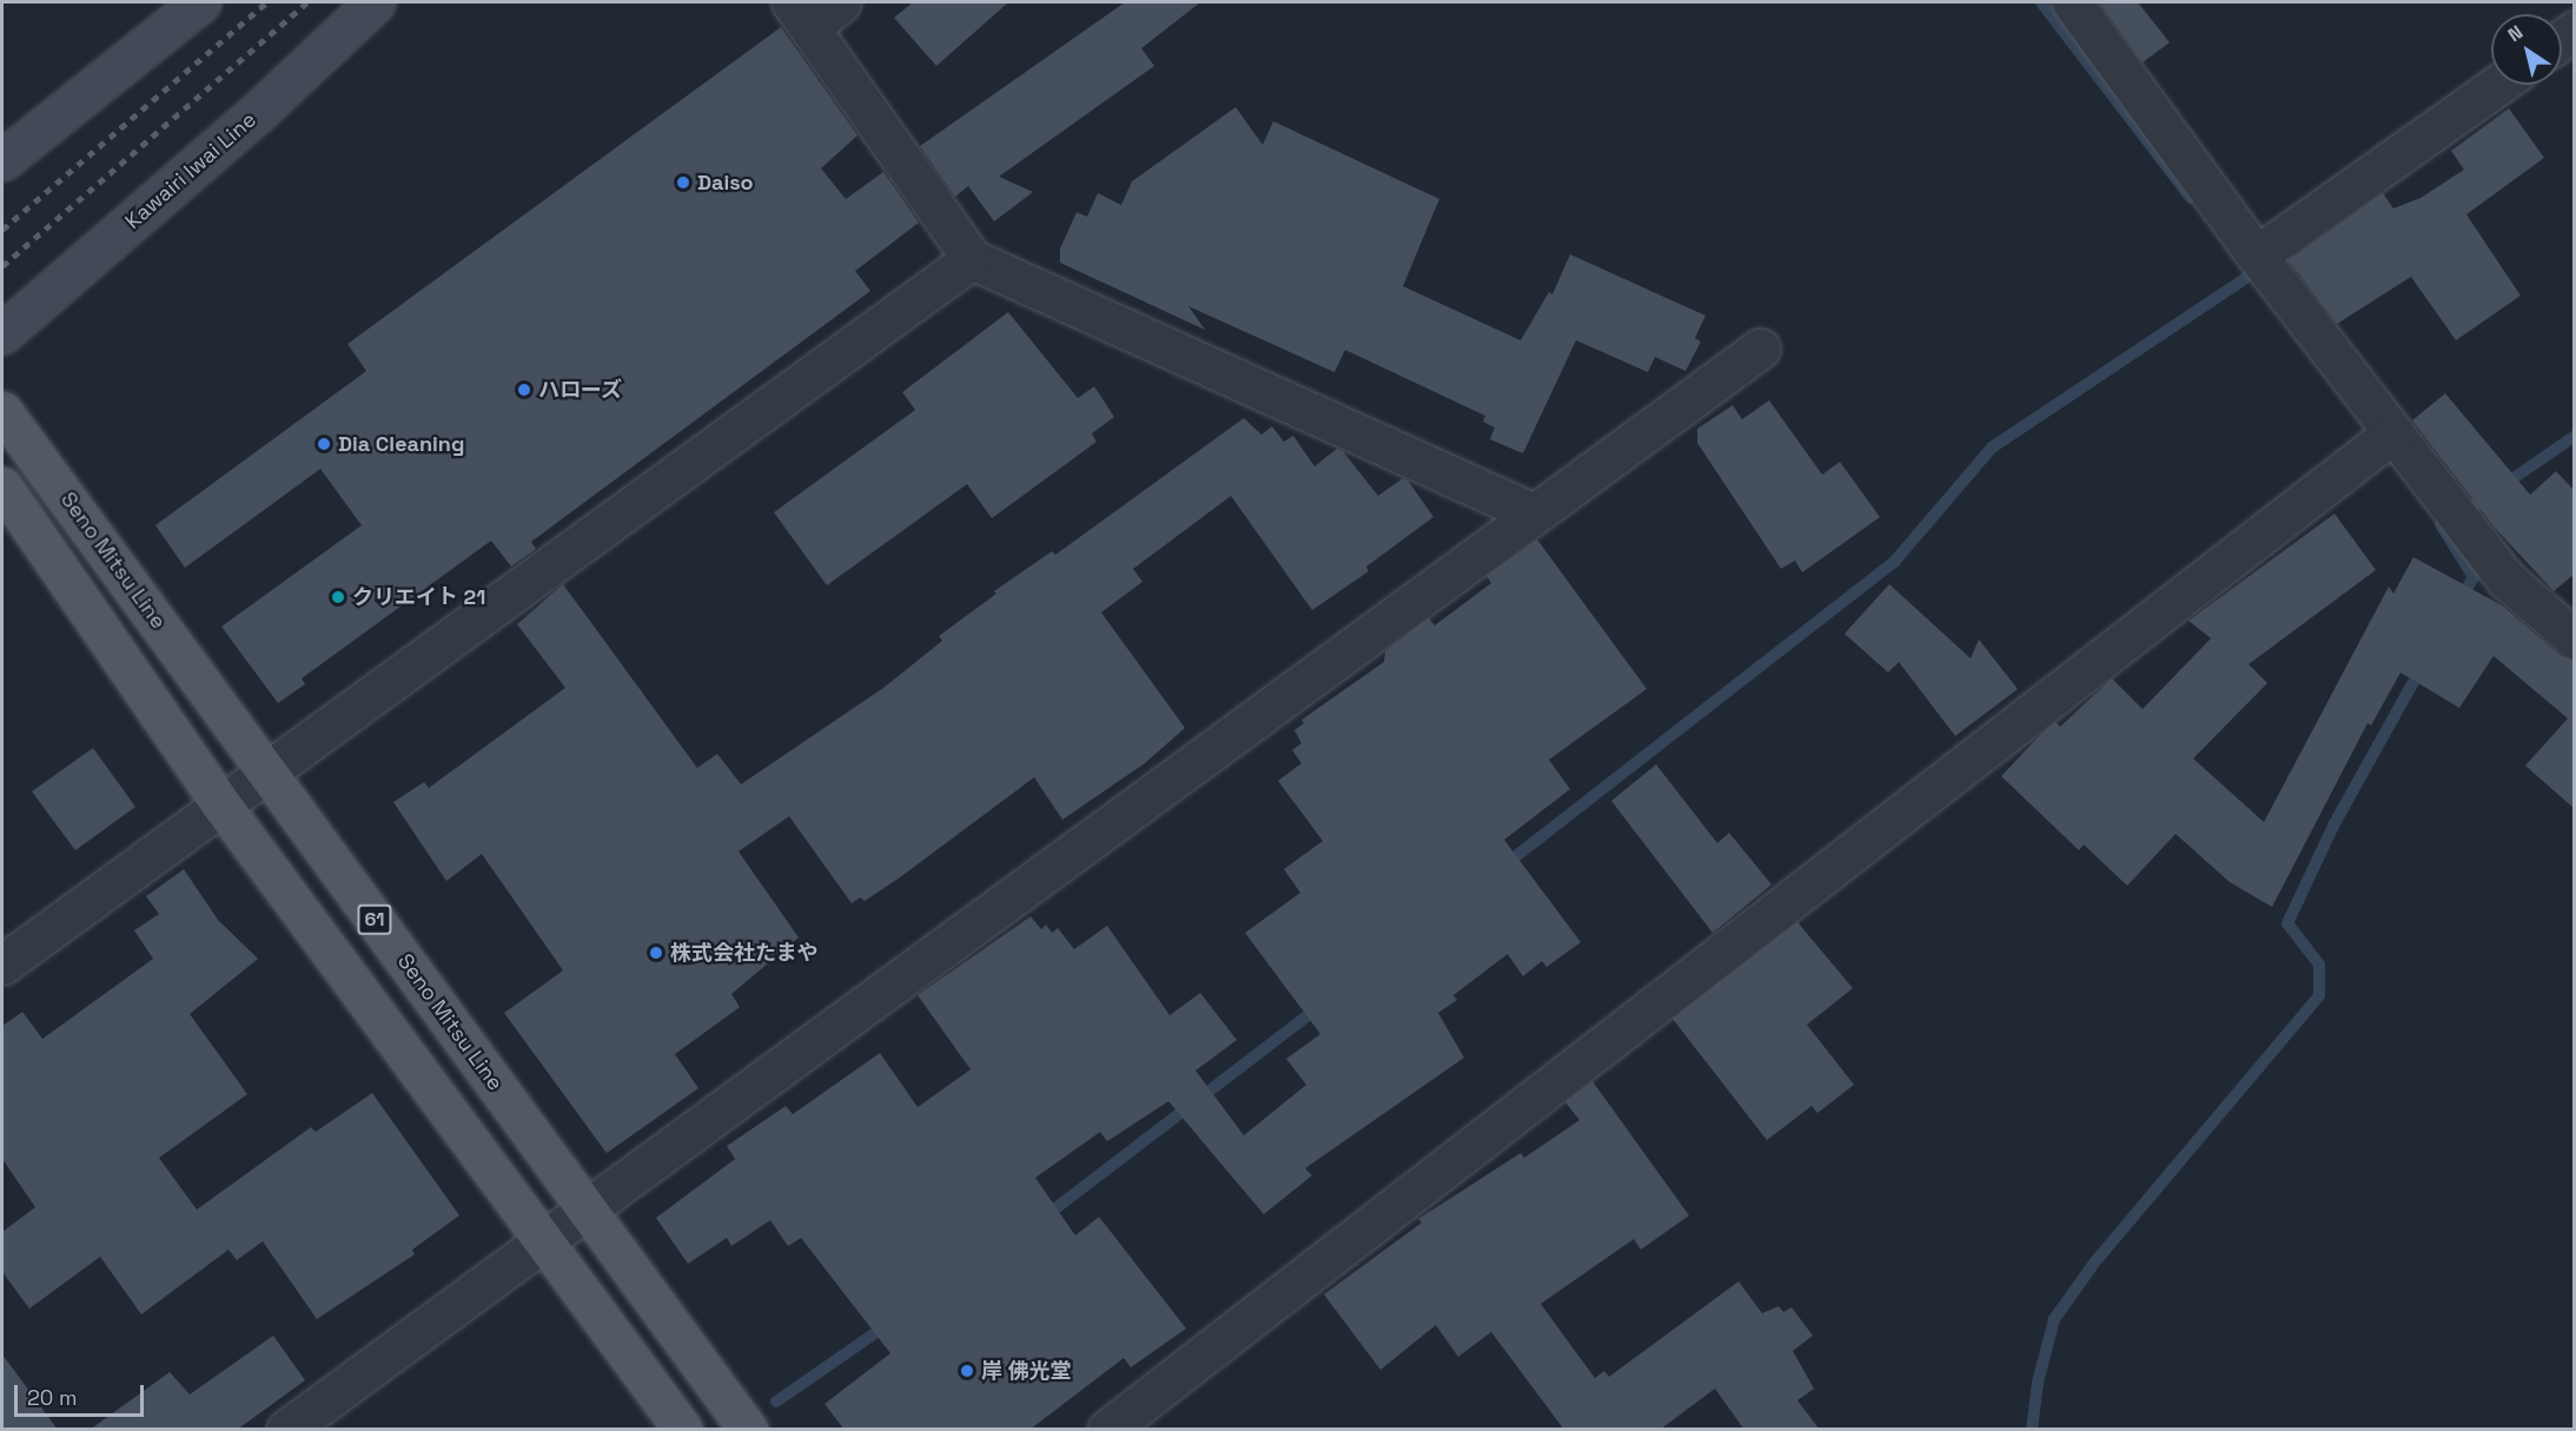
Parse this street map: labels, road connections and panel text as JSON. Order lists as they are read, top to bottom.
{
  "streets": {
    "main road": ["Kawairi Iwai Line", "Seno Mitsu Line", "61"]
  },
  "places": [
    "Daiso",
    "ハローズ",
    "Dia Cleaning",
    "クリエイト 21",
    "株式会社たまや",
    "岸 佛光堂"
  ],
  "scale_bar": "20 m",
  "north": "top left"
}
